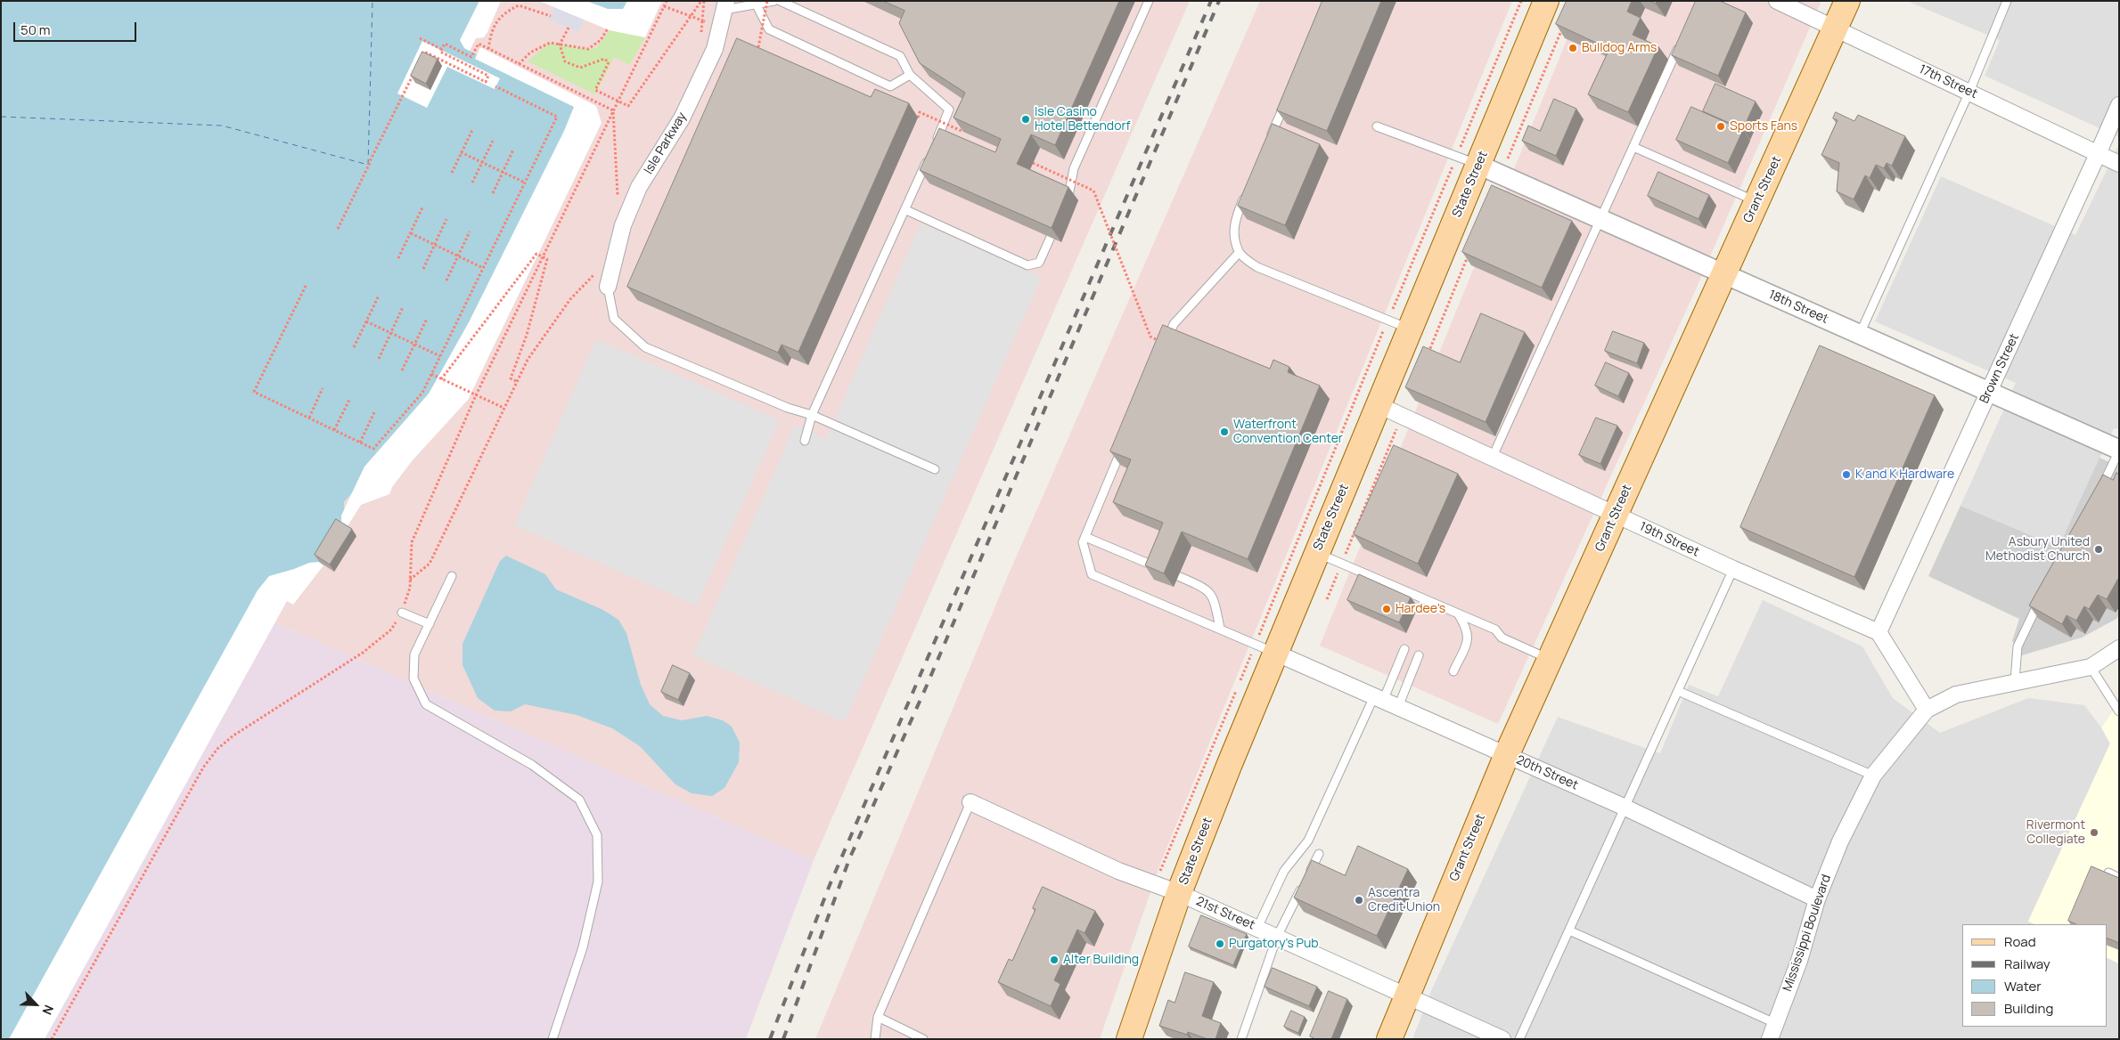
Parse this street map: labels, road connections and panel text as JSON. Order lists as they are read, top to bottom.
{
  "streets": {
    "main road": ["State Street", "Grant Street"],
    "street": [
      "17th Street",
      "Isle Parkway",
      "18th Street",
      "Brown Street",
      "19th Street",
      "20th Street",
      "21st Street",
      "Mississippi Boulevard"
    ]
  },
  "crossings": [
    ["17th Street", "Grant Street"],
    ["17th Street", "Brown Street"],
    ["State Street", "18th Street"],
    ["State Street", "19th Street"],
    ["State Street", "20th Street"],
    ["State Street", "21st Street"],
    ["Grant Street", "18th Street"],
    ["Grant Street", "19th Street"],
    ["Grant Street", "20th Street"],
    ["Grant Street", "21st Street"],
    ["18th Street", "Brown Street"],
    ["Brown Street", "19th Street"],
    ["20th Street", "Mississippi Boulevard"]
  ],
  "places": [
    "Bulldog Arms",
    "Isle Casino Hotel Bettendorf",
    "Sports Fans",
    "Waterfront Convention Center",
    "K and K Hardware",
    "Asbury United Methodist Church",
    "Hardee's",
    "Rivermont Collegiate",
    "Ascentra Credit Union",
    "Purgatory's Pub",
    "Alter Building"
  ],
  "legend": [
    "Road",
    "Railway",
    "Water",
    "Building"
  ],
  "scale_bar": "50 m",
  "north": "bottom right"
}
